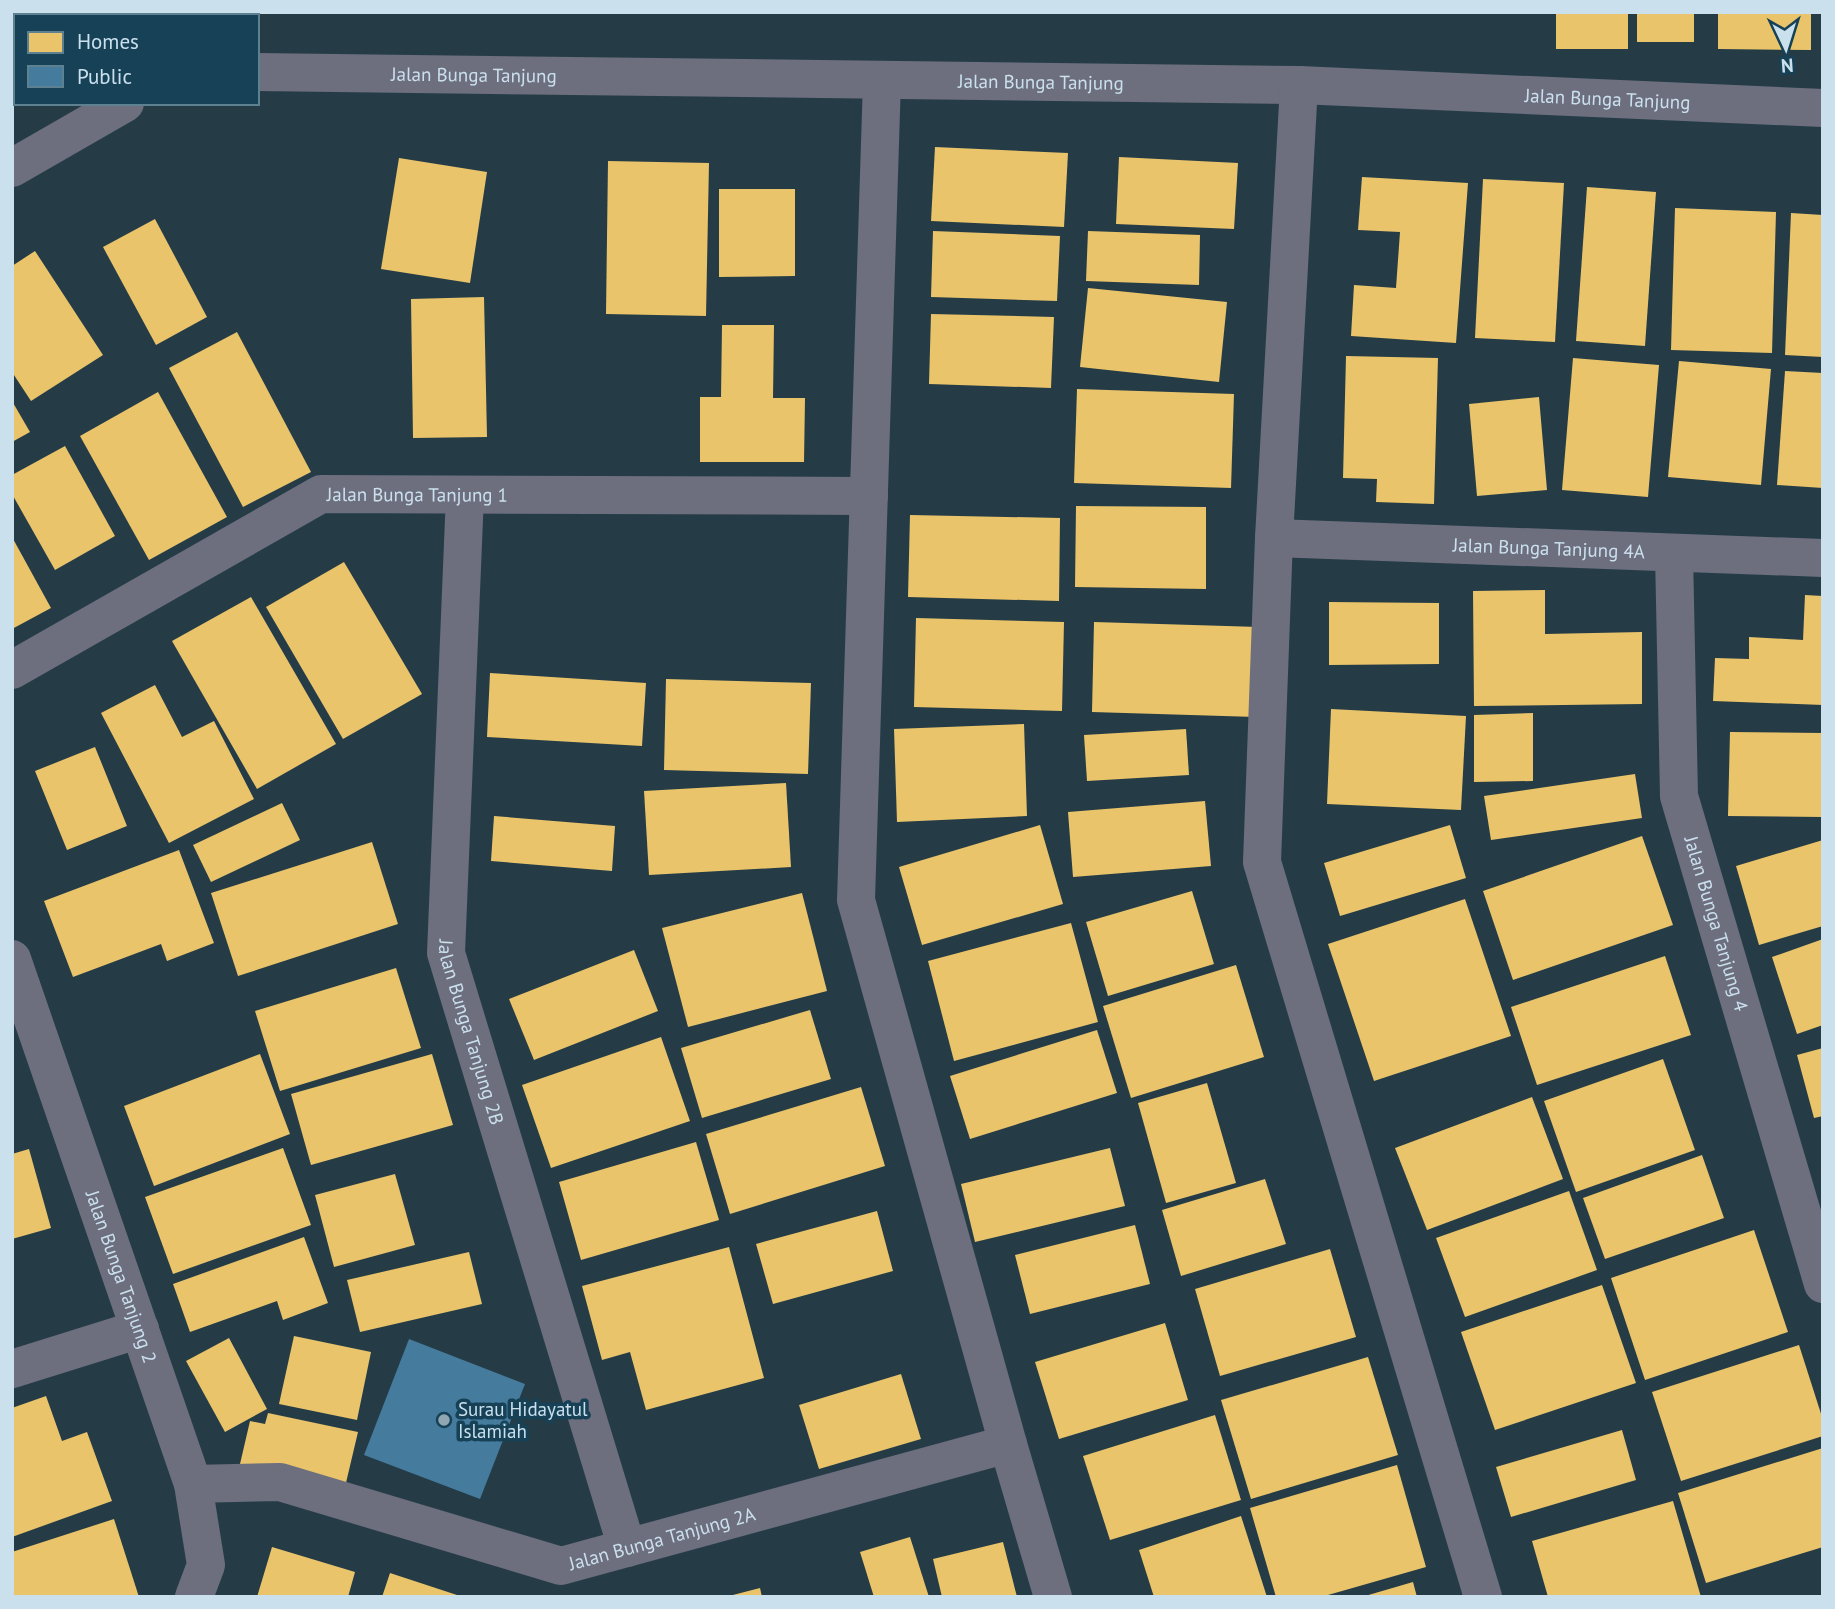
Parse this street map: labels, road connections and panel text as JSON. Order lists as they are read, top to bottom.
{
  "streets": {
    "street": [
      "Jalan Bunga Tanjung",
      "Jalan Bunga Tanjung 1",
      "Jalan Bunga Tanjung 4A",
      "Jalan Bunga Tanjung 4",
      "Jalan Bunga Tanjung 2B",
      "Jalan Bunga Tanjung 2",
      "Jalan Bunga Tanjung 2A"
    ]
  },
  "crossings": [
    ["Jalan Bunga Tanjung 1", "Jalan Bunga Tanjung 2B"],
    ["Jalan Bunga Tanjung 4A", "Jalan Bunga Tanjung 4"],
    ["Jalan Bunga Tanjung 2B", "Jalan Bunga Tanjung 2A"],
    ["Jalan Bunga Tanjung 2", "Jalan Bunga Tanjung 2A"]
  ],
  "places": ["Surau Hidayatul Islamiah"],
  "legend": ["Homes", "Public"],
  "north": "bottom"
}
